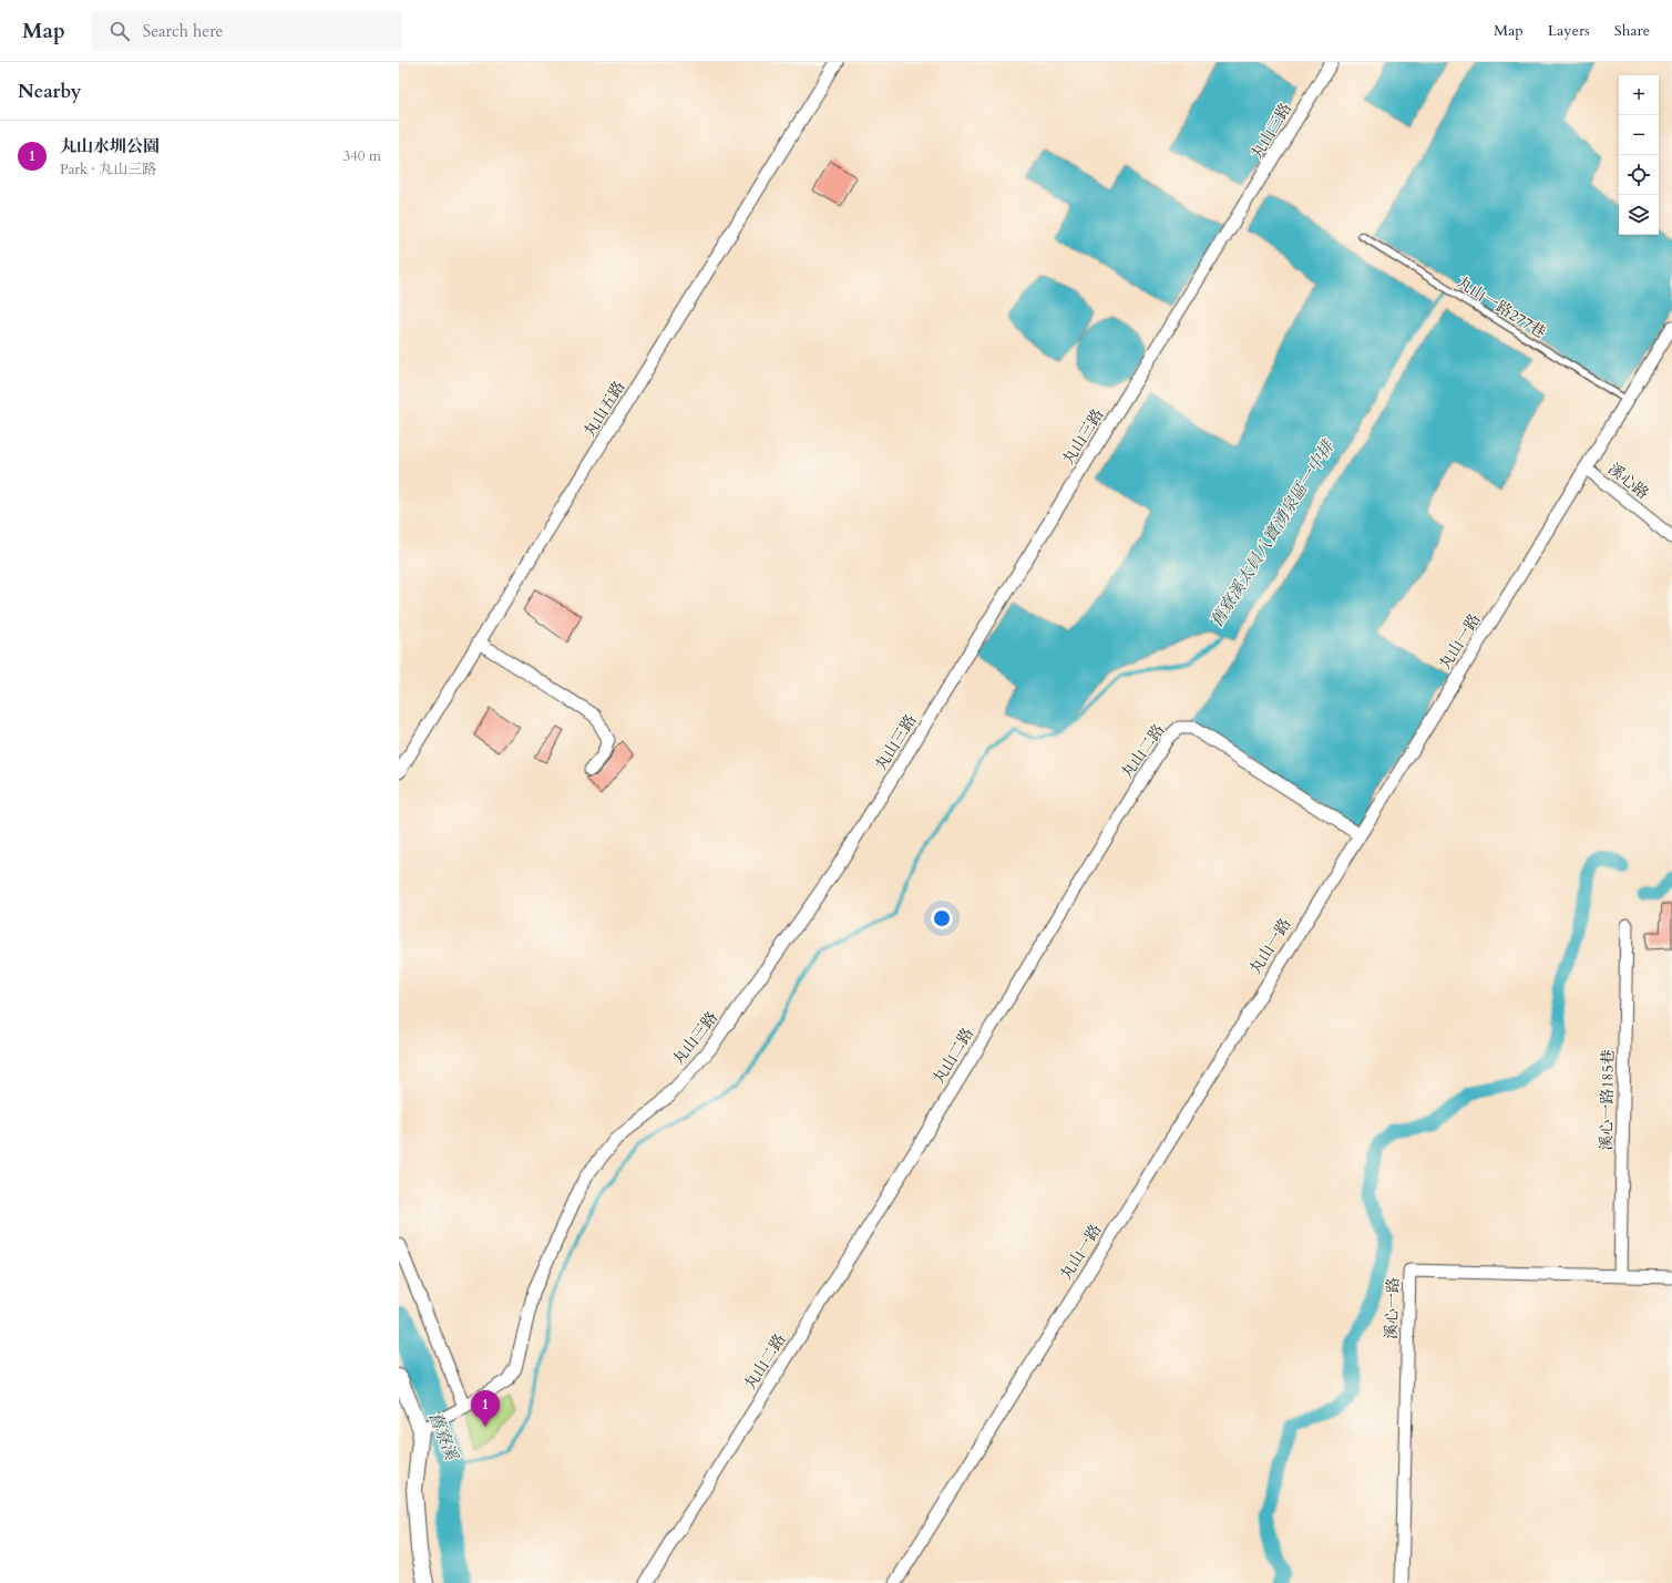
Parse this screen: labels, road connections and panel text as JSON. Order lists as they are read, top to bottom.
{
  "streets": {
    "street": [
      "丸山三路",
      "丸山五路",
      "溪心路",
      "丸山一路",
      "丸山二路",
      "溪心一路185巷",
      "溪心一路"
    ],
    "lane": ["丸山一路277巷"]
  },
  "crossings": [
    ["丸山一路277巷", "丸山一路"],
    ["溪心路", "丸山一路"],
    ["丸山一路", "丸山二路"],
    ["溪心一路185巷", "溪心一路"]
  ],
  "water": ["舊寮溪太員八寶湧泉區一中排", "舊寮溪"],
  "page": {
    "header": "Map",
    "search": "Search here",
    "nav": ["Map", "Layers", "Share"],
    "heading": "Nearby",
    "map_buttons": ["+", "−"],
    "list": [
      {
        "mark": "1",
        "name": "丸山水圳公園",
        "note": "Park · 丸山三路",
        "value": "340 m"
      }
    ],
    "pins": "1"
  }
}
